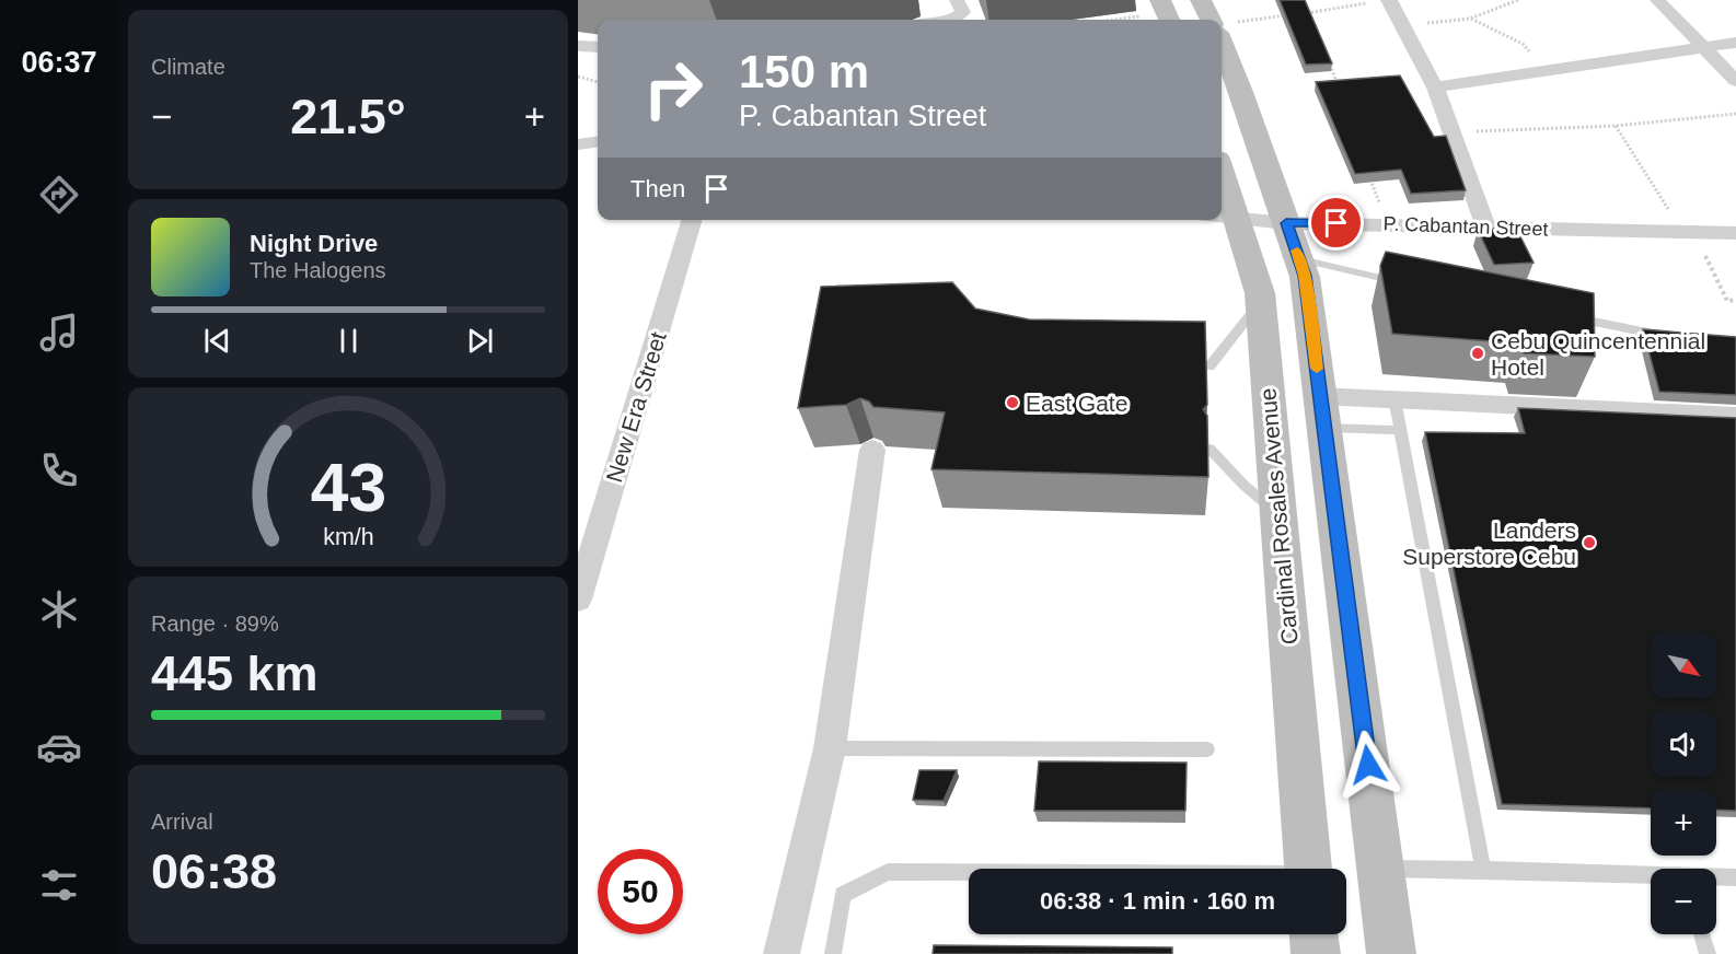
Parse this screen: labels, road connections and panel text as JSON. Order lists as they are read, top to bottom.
{
  "streets": {
    "main road": ["Cardinal Rosales Avenue"],
    "street": ["P. Cabantan Street", "New Era Street"]
  },
  "crossings": [
    ["P. Cabantan Street", "Cardinal Rosales Avenue"]
  ],
  "places": ["Cebu Quincentennial Hotel", "East Gate", "Landers Superstore Cebu"],
  "north": "bottom right",
  "page": {
    "tabs": "06:37",
    "tile": [
      "Climate",
      ["Range · 89%", "445 km"],
      ["Arrival", "06:38"]
    ],
    "turn": ["150 m", "P. Cabantan Street"],
    "heat": ["−", "21.5°", "+"],
    "then": "Then",
    "song": ["Night Drive", "The Halogens"],
    "map_buttons": ["+", "−"],
    "limit": "50",
    "trip": "06:38 · 1 min · 160 m",
    "gauge": ["43", "km/h"]
  }
}
